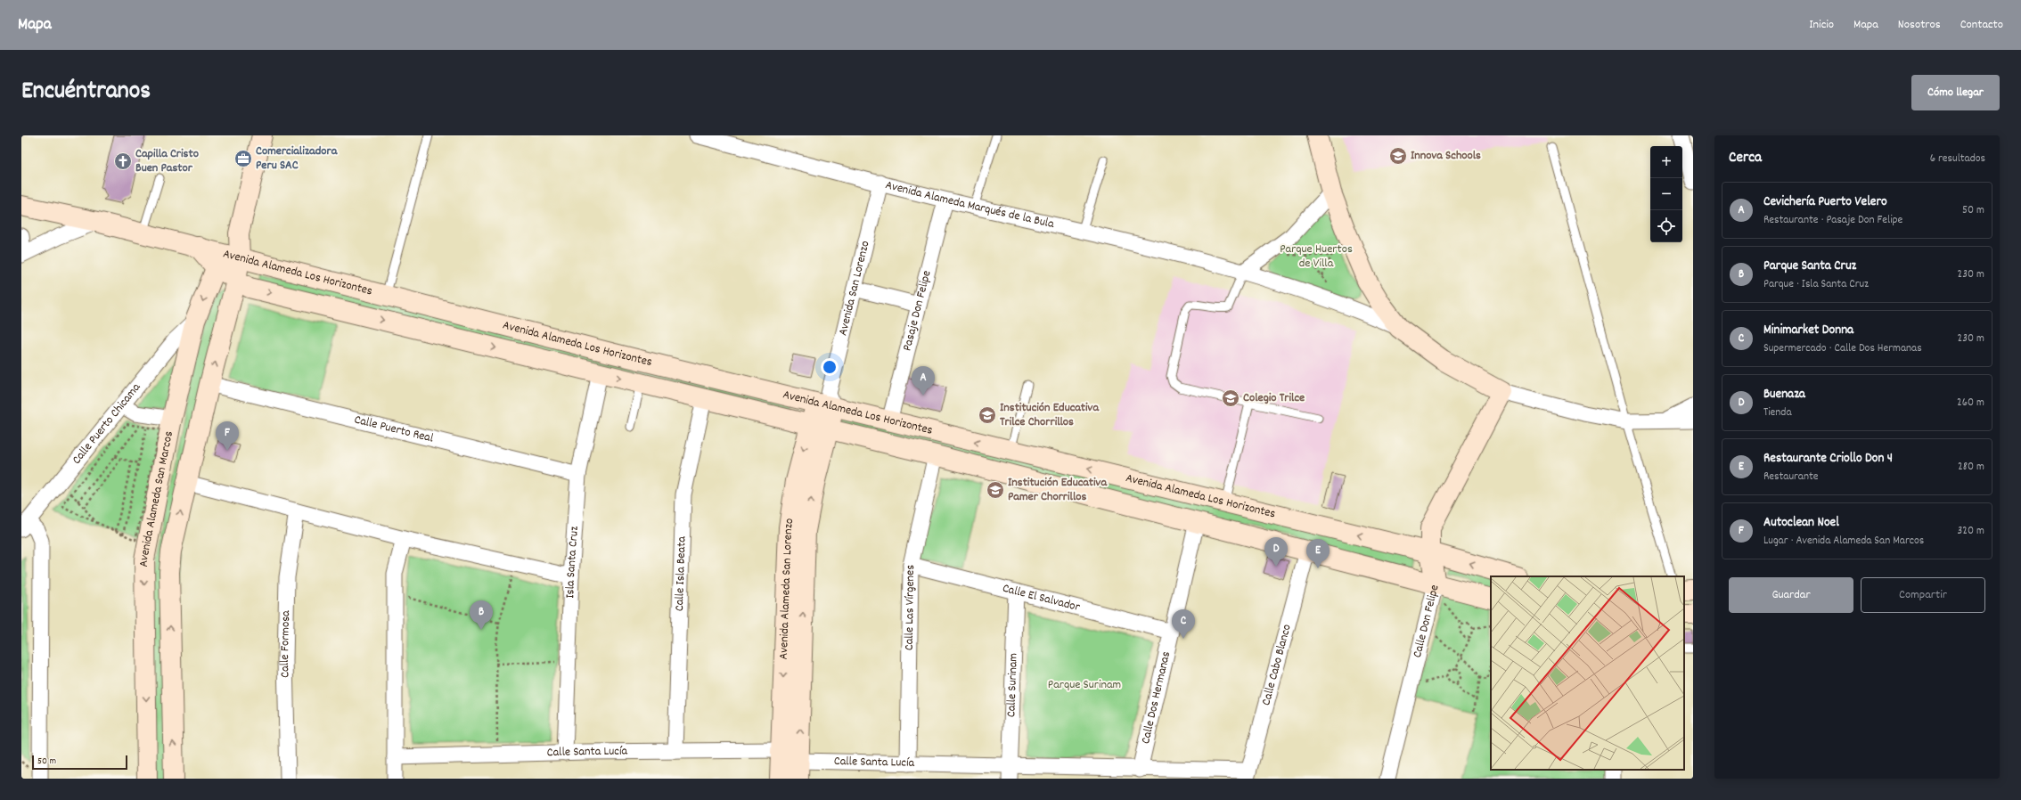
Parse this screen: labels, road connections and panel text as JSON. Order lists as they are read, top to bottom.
{
  "streets": {
    "main road": [
      "Avenida Alameda Marqués de la Bula",
      "Avenida Alameda Los Horizontes",
      "Avenida Alameda San Marcos",
      "Avenida Alameda San Lorenzo",
      "Calle Don Felipe"
    ],
    "street": [
      "Avenida San Lorenzo",
      "Pasaje Don Felipe",
      "Calle Puerto Chicama",
      "Calle Puerto Real",
      "Isla Santa Cruz",
      "Calle Isla Beata",
      "Calle El Salvador",
      "Calle Las Vírgenes",
      "Calle Formosa",
      "Calle Cabo Blanco",
      "Calle Surinam",
      "Calle Dos Hermanas",
      "Calle Santa Lucía"
    ]
  },
  "crossings": [
    ["Avenida Alameda Marqués de la Bula", "Avenida San Lorenzo"],
    ["Avenida Alameda Marqués de la Bula", "Pasaje Don Felipe"],
    ["Avenida Alameda Marqués de la Bula", "Calle Don Felipe"],
    ["Avenida Alameda Los Horizontes", "Avenida San Lorenzo"],
    ["Avenida Alameda Los Horizontes", "Pasaje Don Felipe"],
    ["Avenida Alameda Los Horizontes", "Avenida Alameda San Marcos"],
    ["Avenida Alameda Los Horizontes", "Isla Santa Cruz"],
    ["Avenida Alameda Los Horizontes", "Calle Isla Beata"],
    ["Avenida Alameda Los Horizontes", "Avenida Alameda San Lorenzo"],
    ["Avenida Alameda Los Horizontes", "Calle Las Vírgenes"],
    ["Avenida Alameda Los Horizontes", "Calle Don Felipe"],
    ["Avenida Alameda Los Horizontes", "Calle Cabo Blanco"],
    ["Avenida Alameda Los Horizontes", "Calle Dos Hermanas"],
    ["Avenida San Lorenzo", "Avenida Alameda San Lorenzo"],
    ["Calle Puerto Chicama", "Avenida Alameda San Marcos"],
    ["Calle Puerto Real", "Avenida Alameda San Marcos"],
    ["Calle Puerto Real", "Isla Santa Cruz"],
    ["Isla Santa Cruz", "Calle Santa Lucía"],
    ["Calle Isla Beata", "Calle Santa Lucía"],
    ["Avenida Alameda San Lorenzo", "Calle Santa Lucía"],
    ["Calle El Salvador", "Calle Las Vírgenes"],
    ["Calle El Salvador", "Calle Surinam"],
    ["Calle El Salvador", "Calle Dos Hermanas"],
    ["Calle Las Vírgenes", "Calle Santa Lucía"],
    ["Calle Cabo Blanco", "Calle Santa Lucía"],
    ["Calle Surinam", "Calle Santa Lucía"],
    ["Calle Dos Hermanas", "Calle Santa Lucía"]
  ],
  "parks": ["Parque Huertos de Villa", "Parque Surinam"],
  "places": {
    "school or university": [
      "Innova Schools",
      "Colegio Trilce",
      "Institución Educativa Trilce Chorrillos",
      "Institución Educativa Pamer Chorrillos"
    ],
    "office": ["Comercializadora Peru SAC"],
    "church": ["Capilla Cristo Buen Pastor"]
  },
  "scale_bar": "50 m",
  "page": {
    "header": "Mapa",
    "nav": [
      "Inicio",
      "Mapa",
      "Nosotros",
      "Contacto"
    ],
    "title": "Encuéntranos",
    "buttons": [
      "Cómo llegar",
      ["Guardar", "Compartir"]
    ],
    "heading": ["Cerca", "6 resultados"],
    "map_buttons": ["+", "−"],
    "list": [
      {
        "mark": "A",
        "name": "Cevichería Puerto Velero",
        "note": "Restaurante · Pasaje Don Felipe",
        "value": "50 m"
      },
      {
        "mark": "B",
        "name": "Parque Santa Cruz",
        "note": "Parque · Isla Santa Cruz",
        "value": "230 m"
      },
      {
        "mark": "C",
        "name": "Minimarket Donna",
        "note": "Supermercado · Calle Dos Hermanas",
        "value": "230 m"
      },
      {
        "mark": "D",
        "name": "Buenaza",
        "note": "Tienda",
        "value": "260 m"
      },
      {
        "mark": "E",
        "name": "Restaurante Criollo Don 4",
        "note": "Restaurante",
        "value": "280 m"
      },
      {
        "mark": "F",
        "name": "Autoclean Noel",
        "note": "Lugar · Avenida Alameda San Marcos",
        "value": "320 m"
      }
    ],
    "pins": [
      "A",
      "F",
      "D",
      "E",
      "B",
      "C"
    ],
    "scale": "50 m"
  }
}
